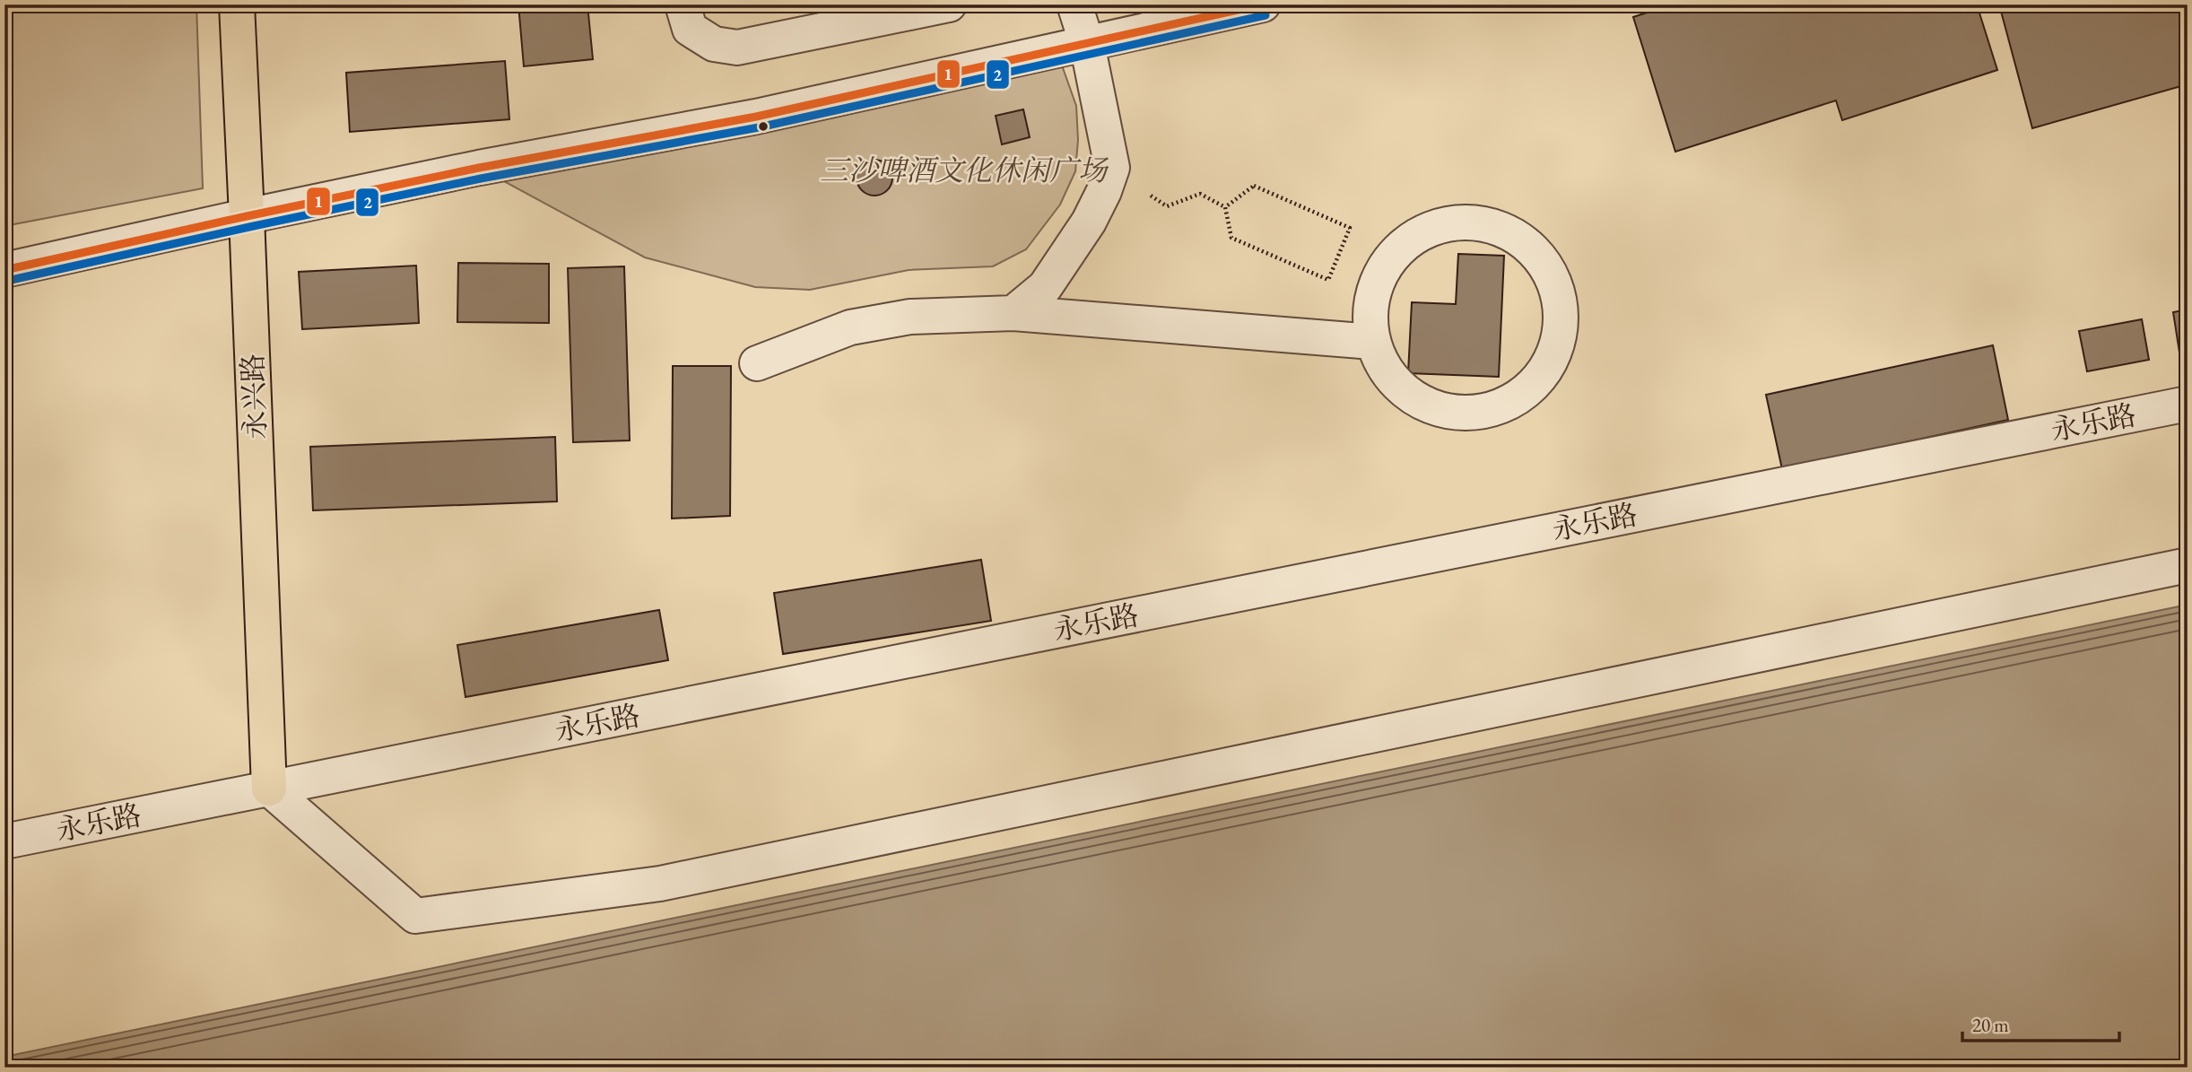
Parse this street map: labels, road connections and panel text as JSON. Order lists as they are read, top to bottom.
{
  "streets": {
    "main road": ["永兴路"],
    "street": ["永乐路"]
  },
  "crossings": [
    ["永兴路", "永乐路"]
  ],
  "parks": ["三沙啤酒文化休闲广场"],
  "lines": ["transit line 1", "transit line 2"],
  "scale_bar": "20 m"
}
